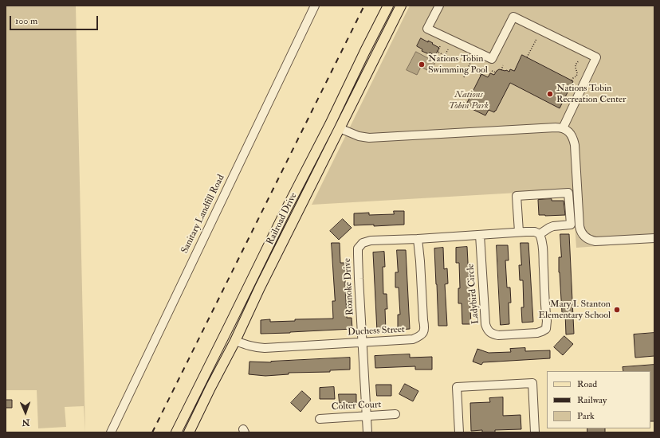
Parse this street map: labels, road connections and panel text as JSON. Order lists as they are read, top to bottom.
{
  "streets": {
    "main road": ["Railroad Drive"],
    "street": [
      "Sanitary Landfill Road",
      "Roanoke Drive",
      "Ladybird Circle",
      "Duchess Street",
      "Colter Court"
    ]
  },
  "crossings": [
    ["Railroad Drive", "Duchess Street"],
    ["Roanoke Drive", "Ladybird Circle"],
    ["Roanoke Drive", "Duchess Street"],
    ["Roanoke Drive", "Colter Court"]
  ],
  "parks": ["Nations Tobin Park"],
  "places": ["Nations Tobin Swimming Pool", "Nations Tobin Recreation Center", "Mary I. Stanton Elementary School"],
  "legend": ["Road", "Railway", "Park"],
  "scale_bar": "100 m",
  "north": "bottom"
}
